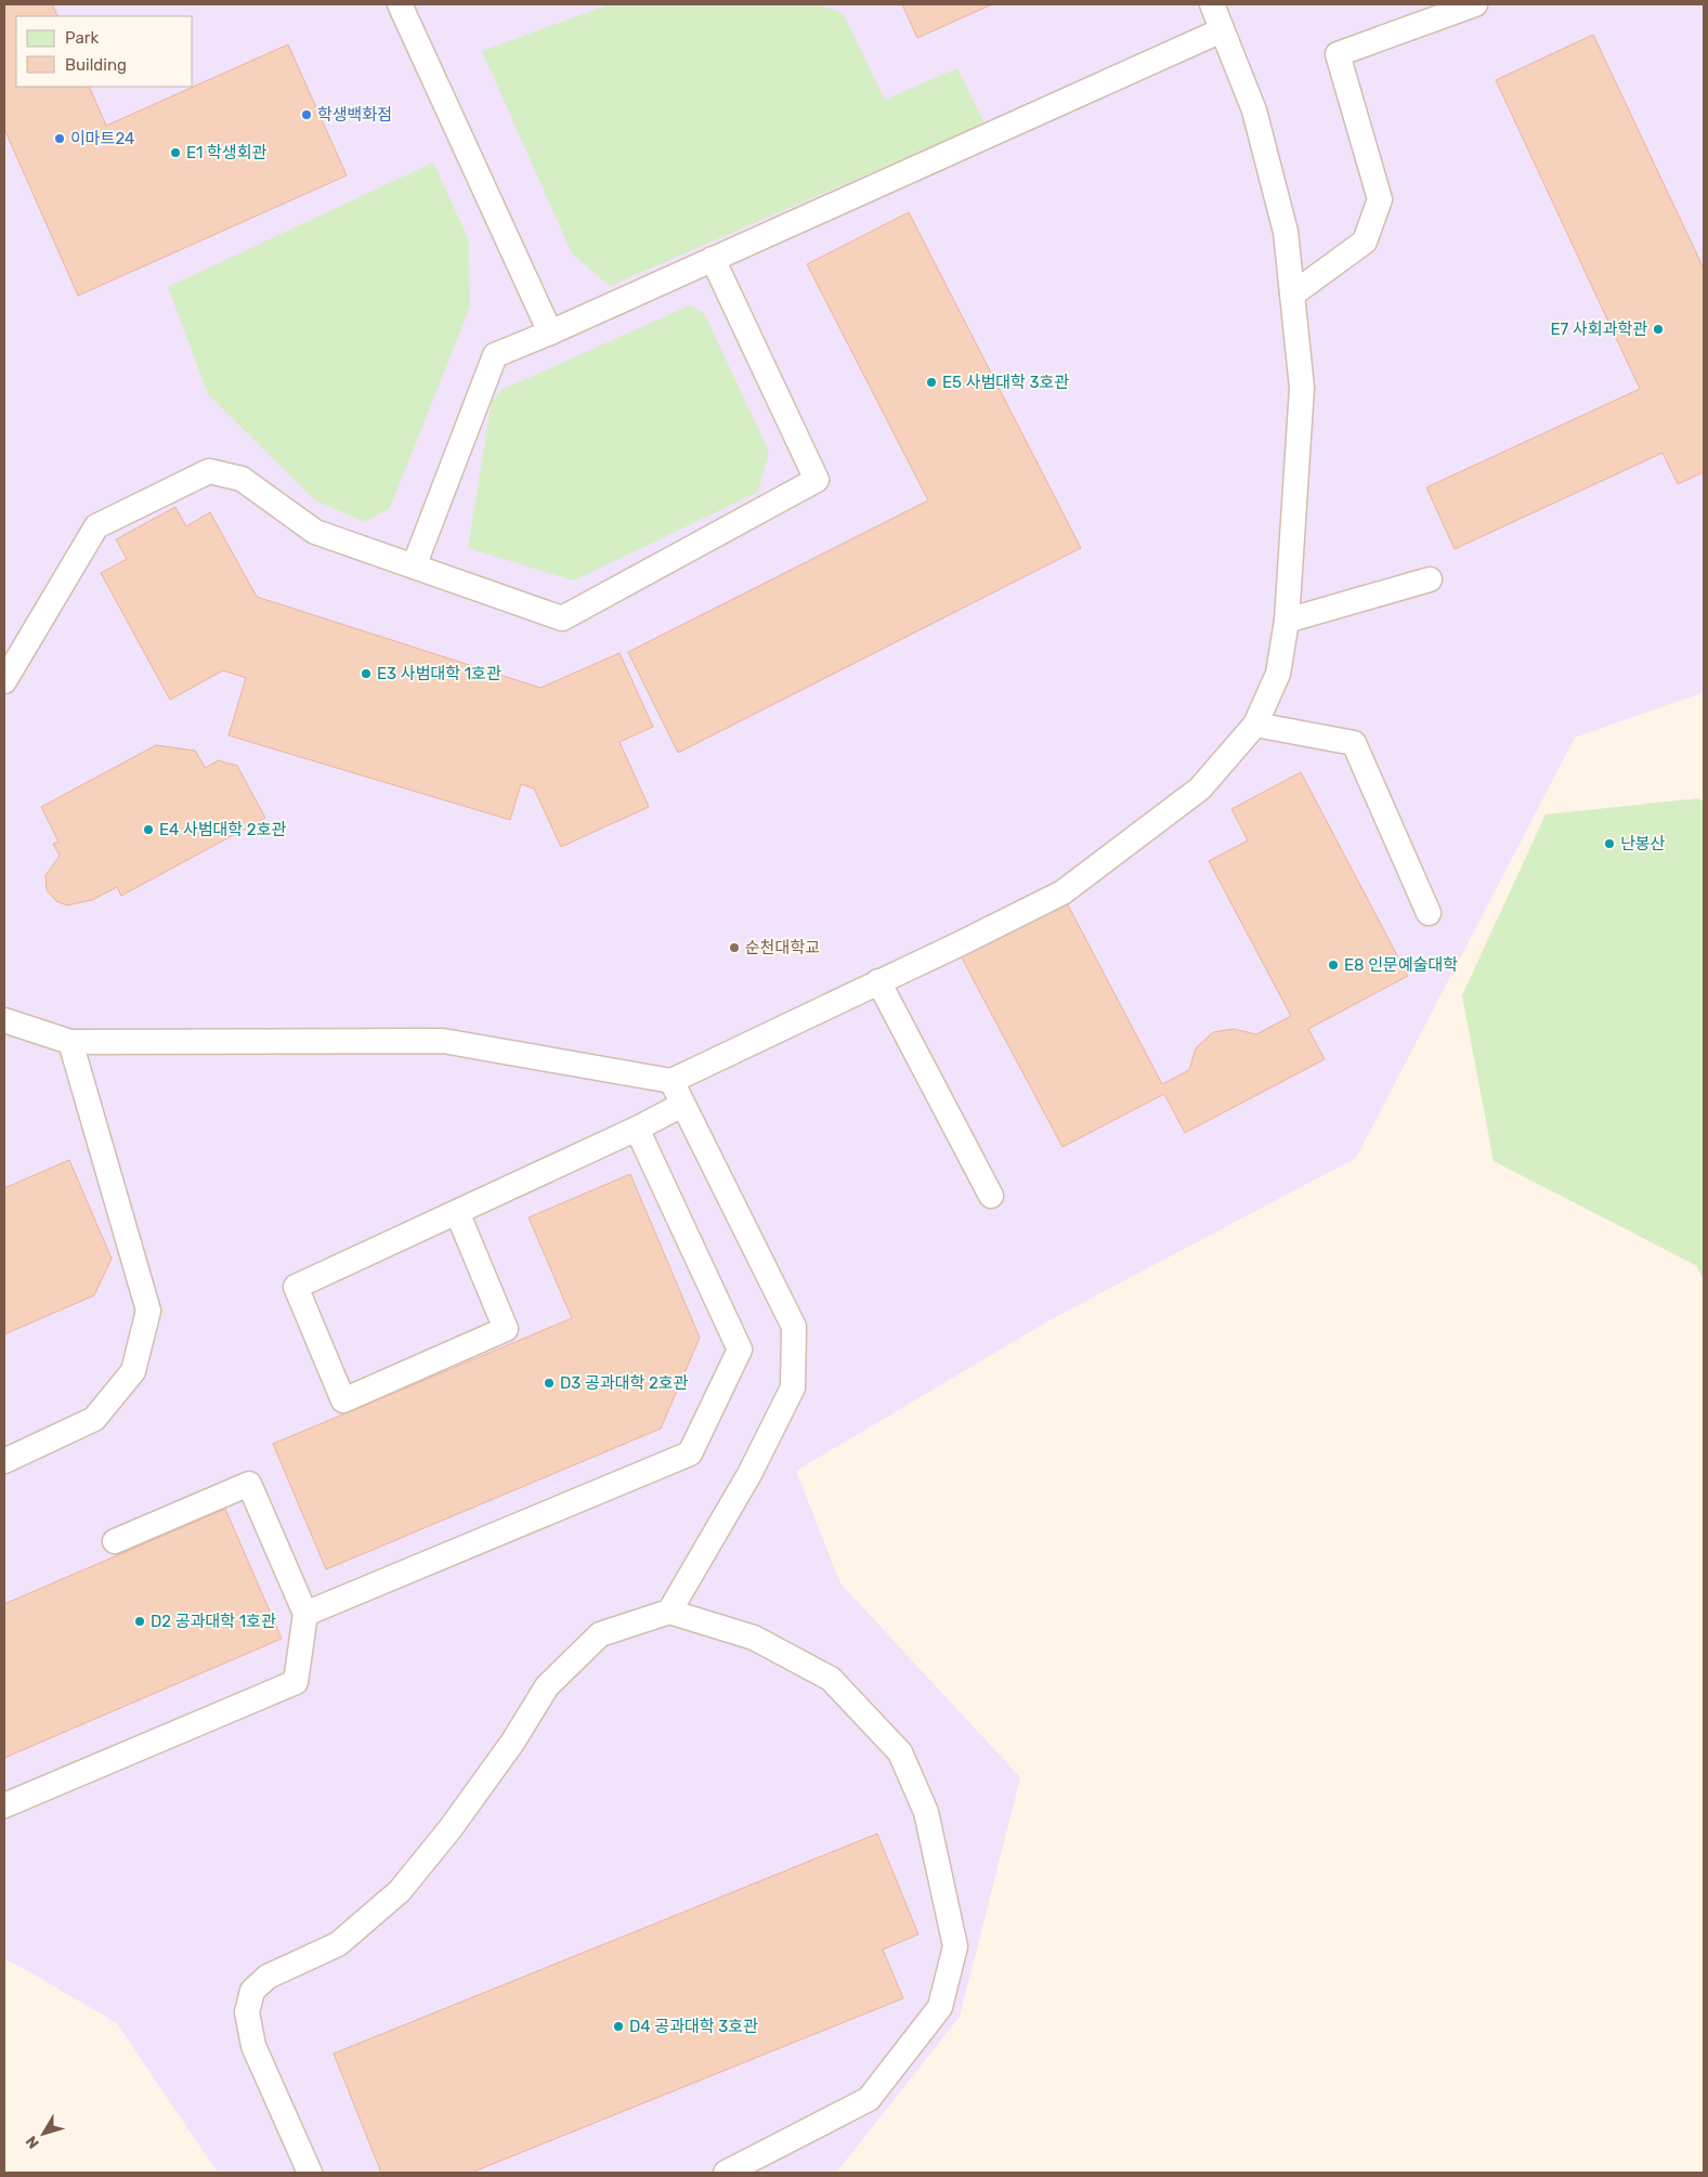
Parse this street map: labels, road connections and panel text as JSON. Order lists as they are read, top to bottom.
{
  "places": [
    "학생백화점",
    "이마트24",
    "E1 학생회관",
    "E7 사회과학관",
    "E5 사범대학 3호관",
    "E3 사범대학 1호관",
    "E4 사범대학 2호관",
    "난봉산",
    "순천대학교",
    "E8 인문예술대학",
    "D3 공과대학 2호관",
    "D2 공과대학 1호관",
    "D4 공과대학 3호관"
  ],
  "legend": ["Park", "Building"],
  "north": "bottom left"
}
